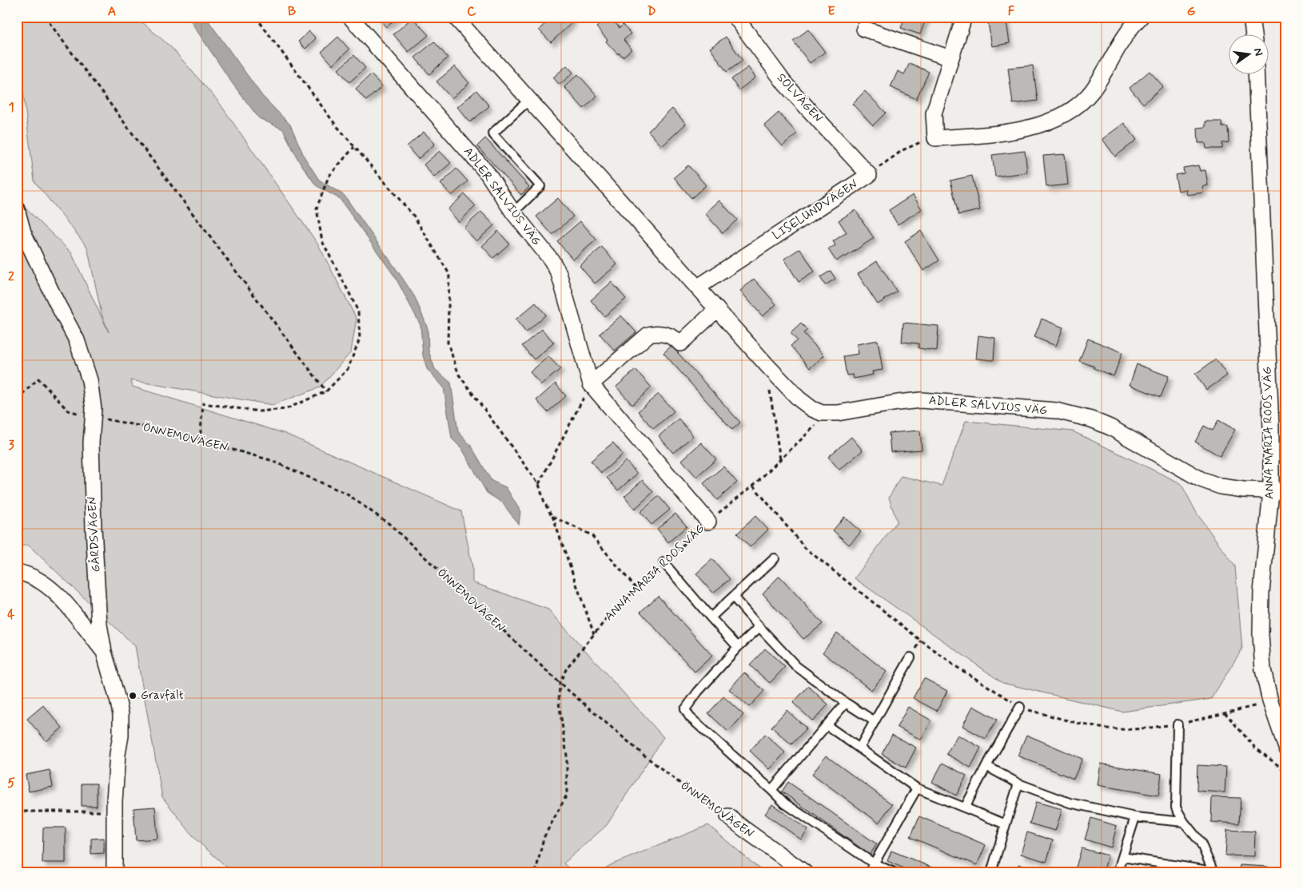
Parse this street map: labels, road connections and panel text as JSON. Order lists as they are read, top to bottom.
{
  "streets": {
    "street": [
      "SOLVÄGEN",
      "ADLER SALVIUS VÄG",
      "LISELUNDVÄGEN",
      "ANNA MARIA ROOS VÄG",
      "ÖNNEMOVÄGEN",
      "GÅRDSVÄGEN"
    ]
  },
  "crossings": [
    ["SOLVÄGEN", "LISELUNDVÄGEN"],
    ["ADLER SALVIUS VÄG", "LISELUNDVÄGEN"],
    ["ADLER SALVIUS VÄG", "ANNA MARIA ROOS VÄG"],
    ["ANNA MARIA ROOS VÄG", "ÖNNEMOVÄGEN"],
    ["ÖNNEMOVÄGEN", "GÅRDSVÄGEN"]
  ],
  "places": ["Gravfält"],
  "north": "right",
  "grid": {
    "columns": [
      "A",
      "B",
      "C",
      "D",
      "E",
      "F",
      "G"
    ],
    "rows": [
      "1",
      "2",
      "3",
      "4",
      "5"
    ]
  }
}
